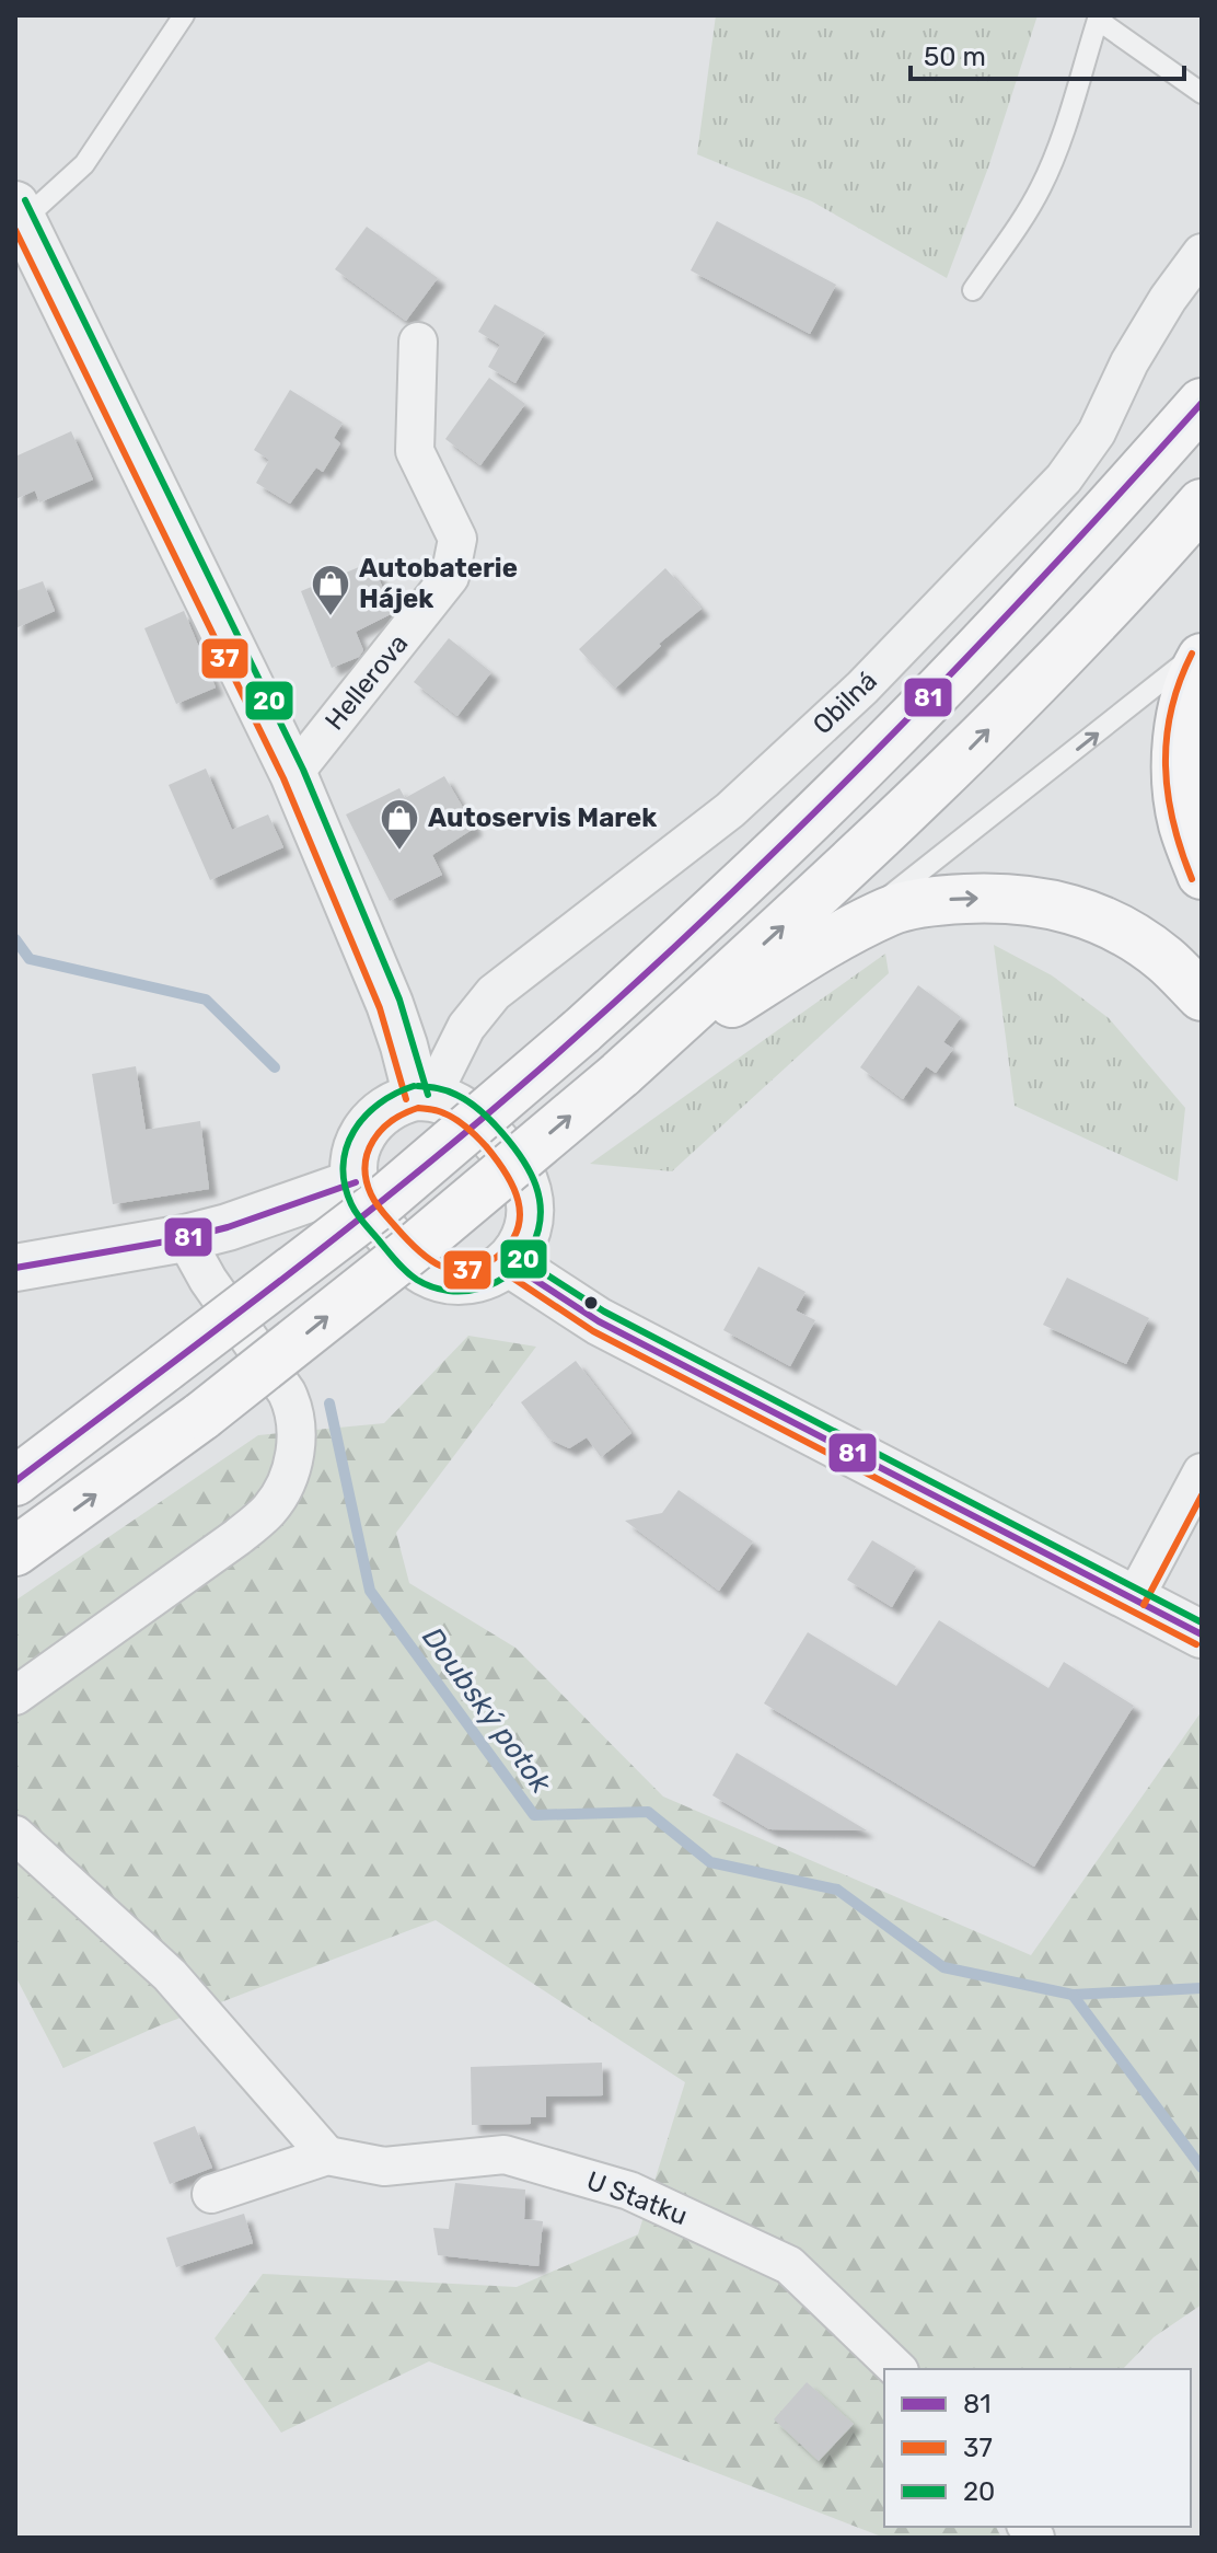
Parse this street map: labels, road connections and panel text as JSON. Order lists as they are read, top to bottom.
{
  "streets": {
    "street": ["Hellerova", "Obilná", "U Statku"]
  },
  "water": ["Doubský potok"],
  "places": {
    "shop": ["Autobaterie Hájek", "Autoservis Marek"]
  },
  "lines": ["transit line 20", "transit line 37", "transit line 81"],
  "legend": ["81", "37", "20"],
  "scale_bar": "50 m"
}
